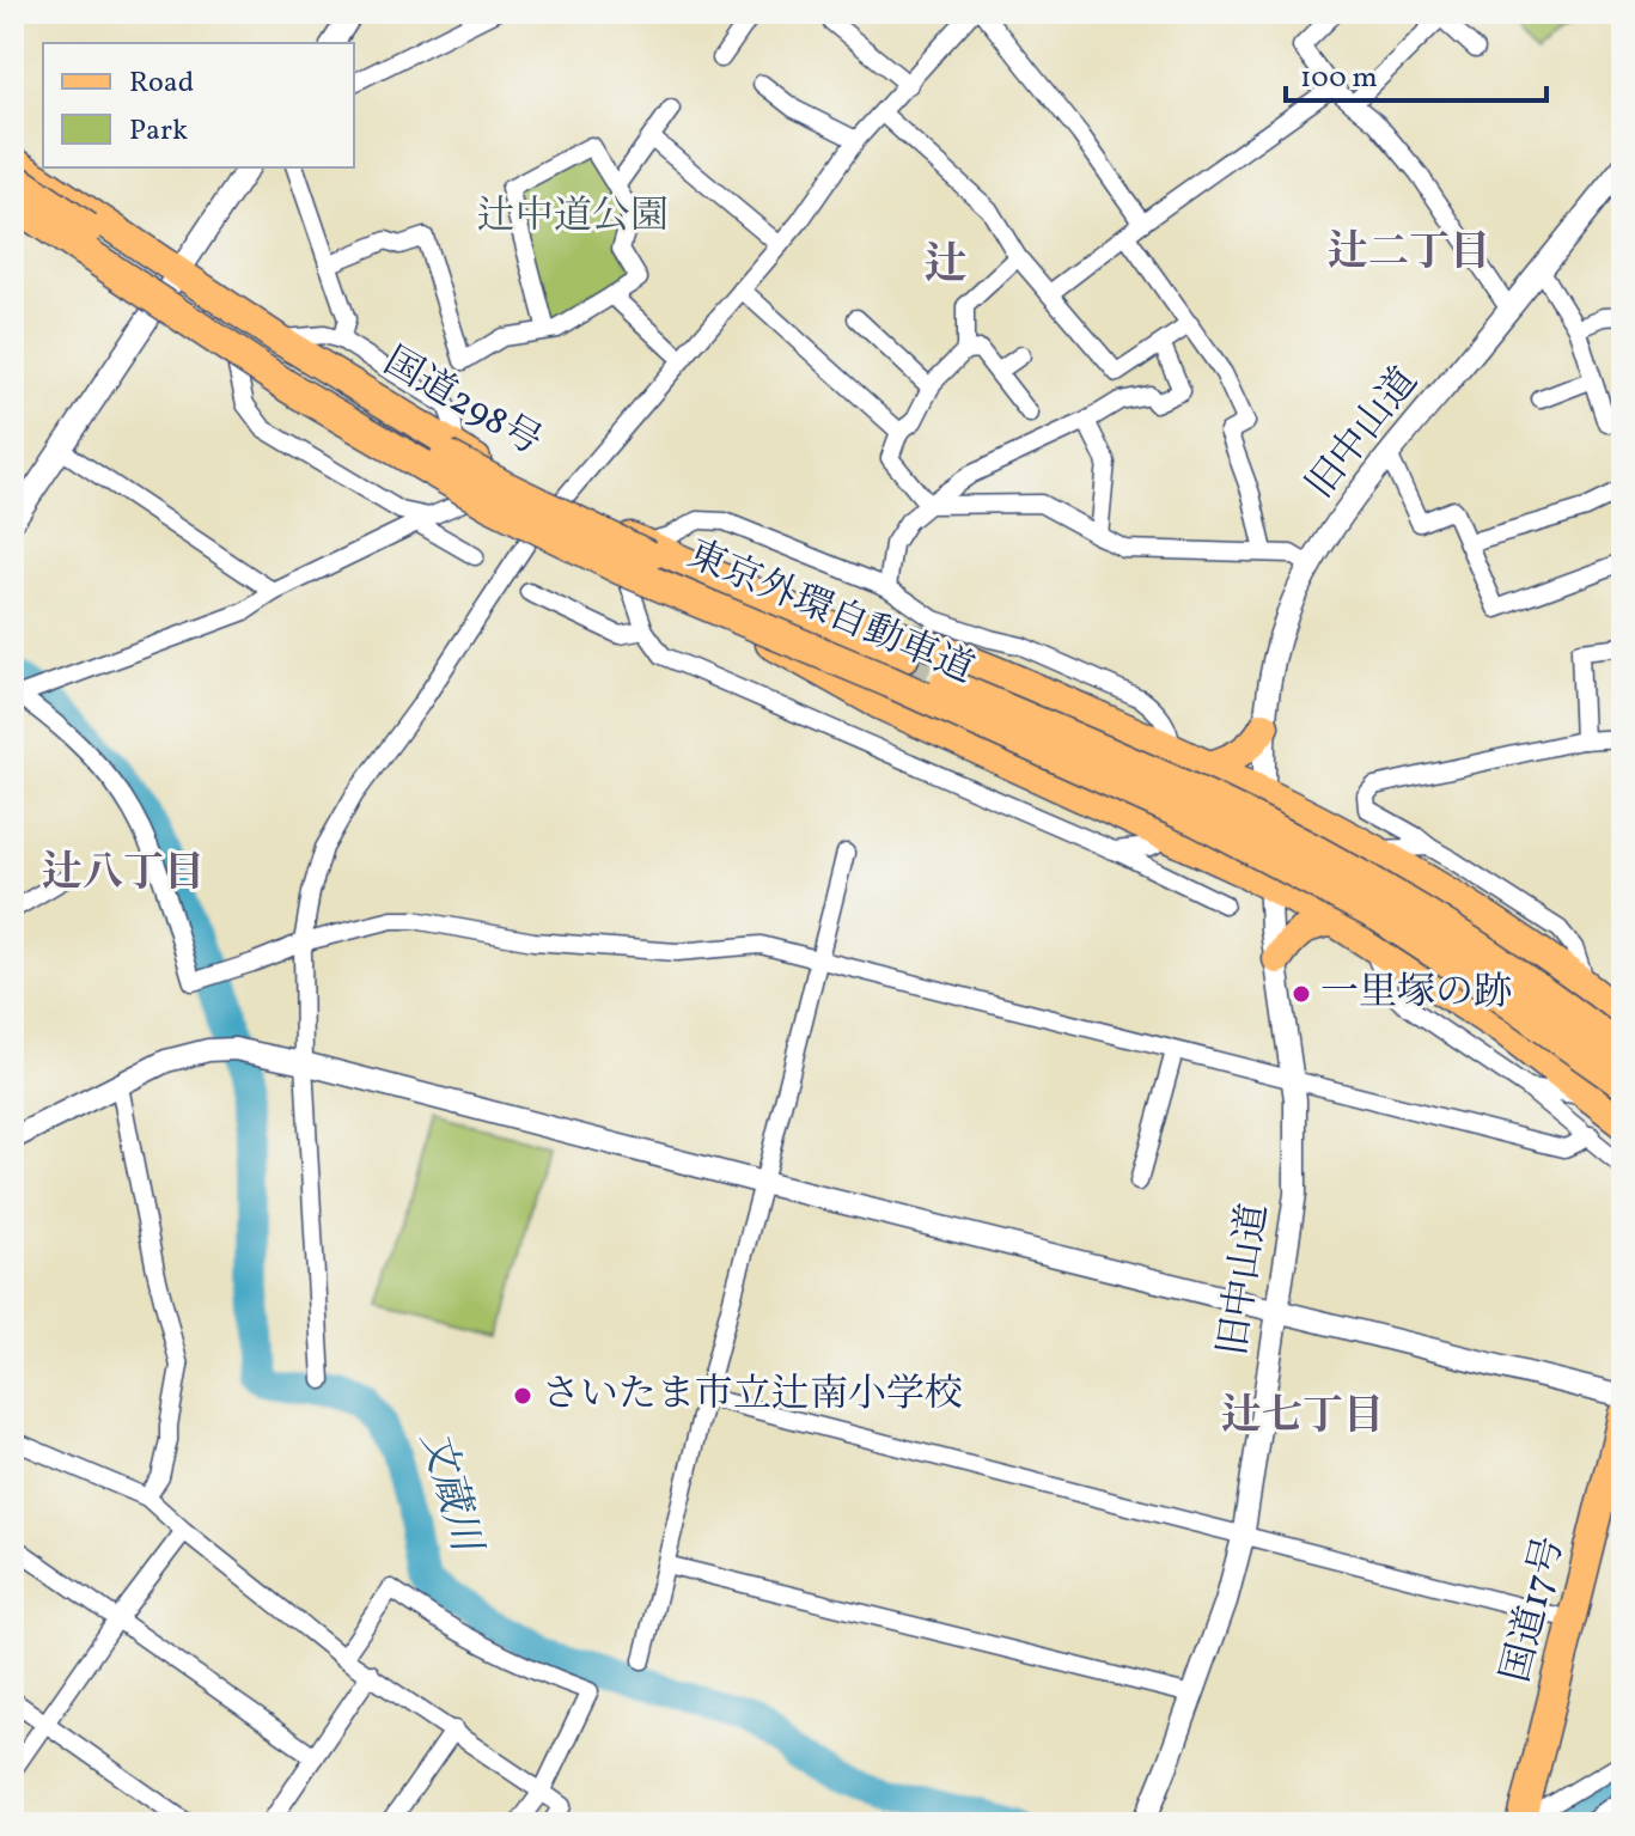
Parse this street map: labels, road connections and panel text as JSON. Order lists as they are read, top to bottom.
{
  "streets": {
    "highway": ["国道298号", "東京外環自動車道", "国道17号"],
    "street": ["旧中山道"]
  },
  "districts": [
    "辻二丁目",
    "辻",
    "辻八丁目",
    "辻七丁目"
  ],
  "water": ["文蔵川"],
  "parks": ["辻中道公園"],
  "places": ["一里塚の跡", "さいたま市立辻南小学校"],
  "legend": ["Road", "Park"],
  "scale_bar": "100 m"
}
